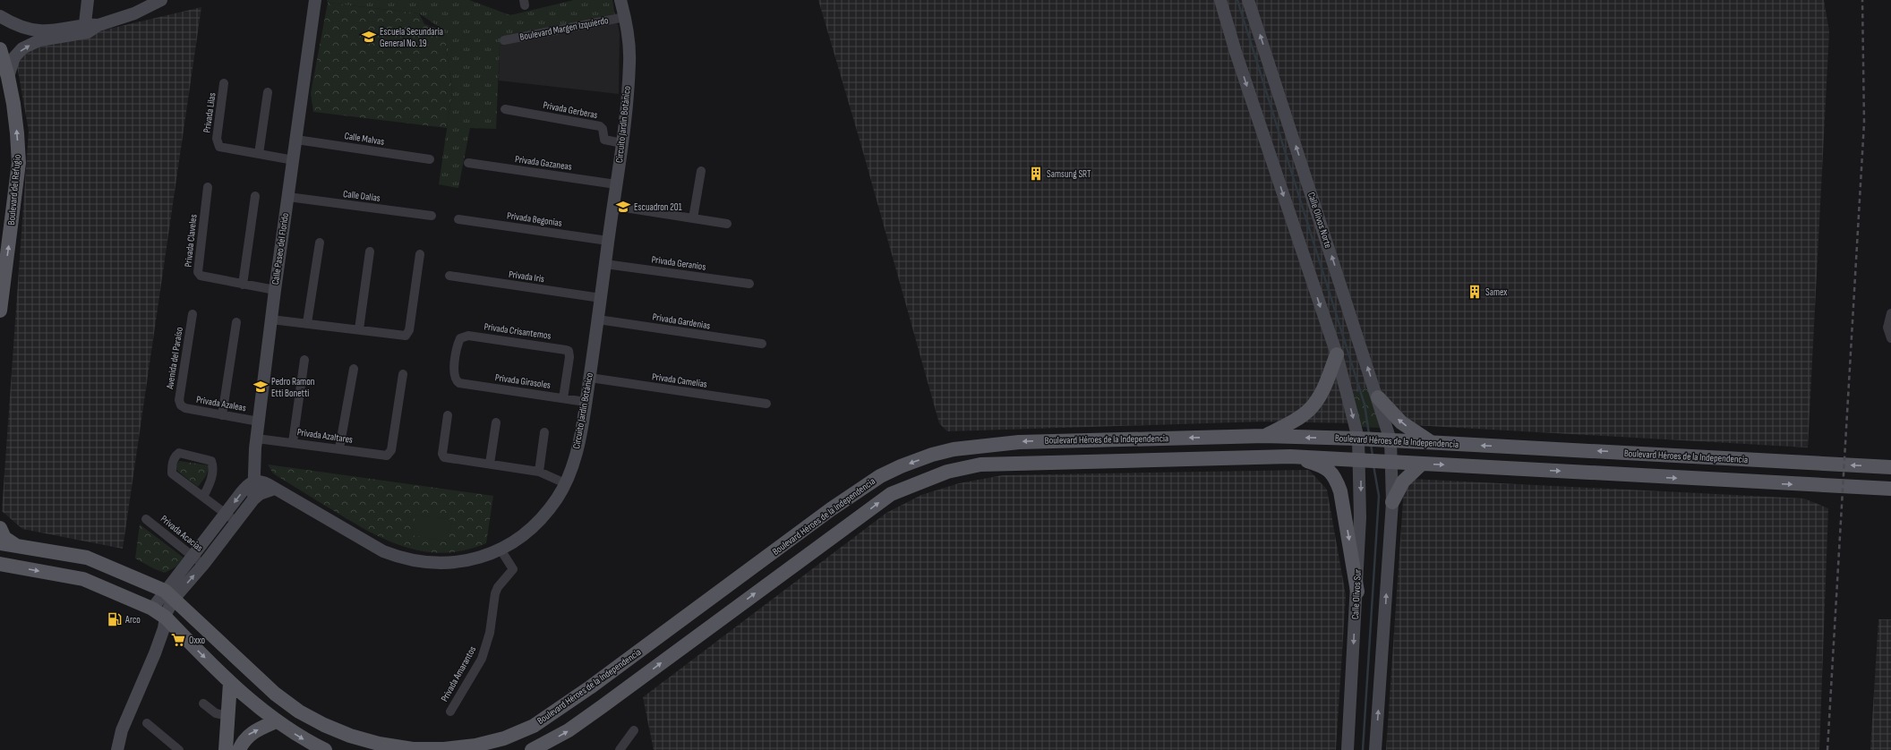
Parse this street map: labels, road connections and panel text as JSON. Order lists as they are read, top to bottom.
{
  "streets": {
    "main road": ["Boulevard del Refugio", "Boulevard Héroes de la Independencia"],
    "street": [
      "Boulevard Margen Izquierdo",
      "Privada Gerberas",
      "Privada Lilas",
      "Circuito Jardín Botánico",
      "Calle Malvas",
      "Privada Gazaneas",
      "Calle Dalias",
      "Privada Begonias",
      "Calle Olivos Norte",
      "Privada Claveles",
      "Calle Paseo del Florido",
      "Privada Geranios",
      "Privada Iris",
      "Privada Gardenias",
      "Privada Crisantemos",
      "Avenida del Paraíso",
      "Privada Camelias",
      "Privada Girasoles",
      "Privada Azaleas",
      "Privada Azaltares",
      "Privada Acacias",
      "Calle Olivos Sur",
      "Privada Amarantos"
    ]
  },
  "crossings": [
    ["Boulevard Margen Izquierdo", "Circuito Jardín Botánico"],
    ["Privada Gerberas", "Circuito Jardín Botánico"],
    ["Privada Lilas", "Calle Paseo del Florido"],
    ["Circuito Jardín Botánico", "Privada Gazaneas"],
    ["Circuito Jardín Botánico", "Privada Begonias"],
    ["Circuito Jardín Botánico", "Calle Paseo del Florido"],
    ["Circuito Jardín Botánico", "Privada Geranios"],
    ["Circuito Jardín Botánico", "Privada Iris"],
    ["Circuito Jardín Botánico", "Privada Gardenias"],
    ["Circuito Jardín Botánico", "Privada Camelias"],
    ["Circuito Jardín Botánico", "Privada Girasoles"],
    ["Circuito Jardín Botánico", "Privada Amarantos"],
    ["Calle Malvas", "Calle Paseo del Florido"],
    ["Calle Dalias", "Calle Paseo del Florido"],
    ["Calle Olivos Norte", "Boulevard Héroes de la Independencia"],
    ["Privada Claveles", "Calle Paseo del Florido"],
    ["Calle Paseo del Florido", "Privada Azaleas"],
    ["Calle Paseo del Florido", "Privada Azaltares"],
    ["Privada Crisantemos", "Privada Girasoles"],
    ["Avenida del Paraíso", "Privada Azaleas"],
    ["Boulevard Héroes de la Independencia", "Calle Olivos Sur"]
  ],
  "one_way": ["Boulevard del Refugio"],
  "places": {
    "school or university": ["Escuela Secundaria General No. 19", "Escuadron 201", "Pedro Ramon Etti Bonetti"],
    "building": ["Samsung SRT", "Samex"],
    "fuel station": ["Arco"],
    "supermarket": ["Oxxo"]
  }
}
